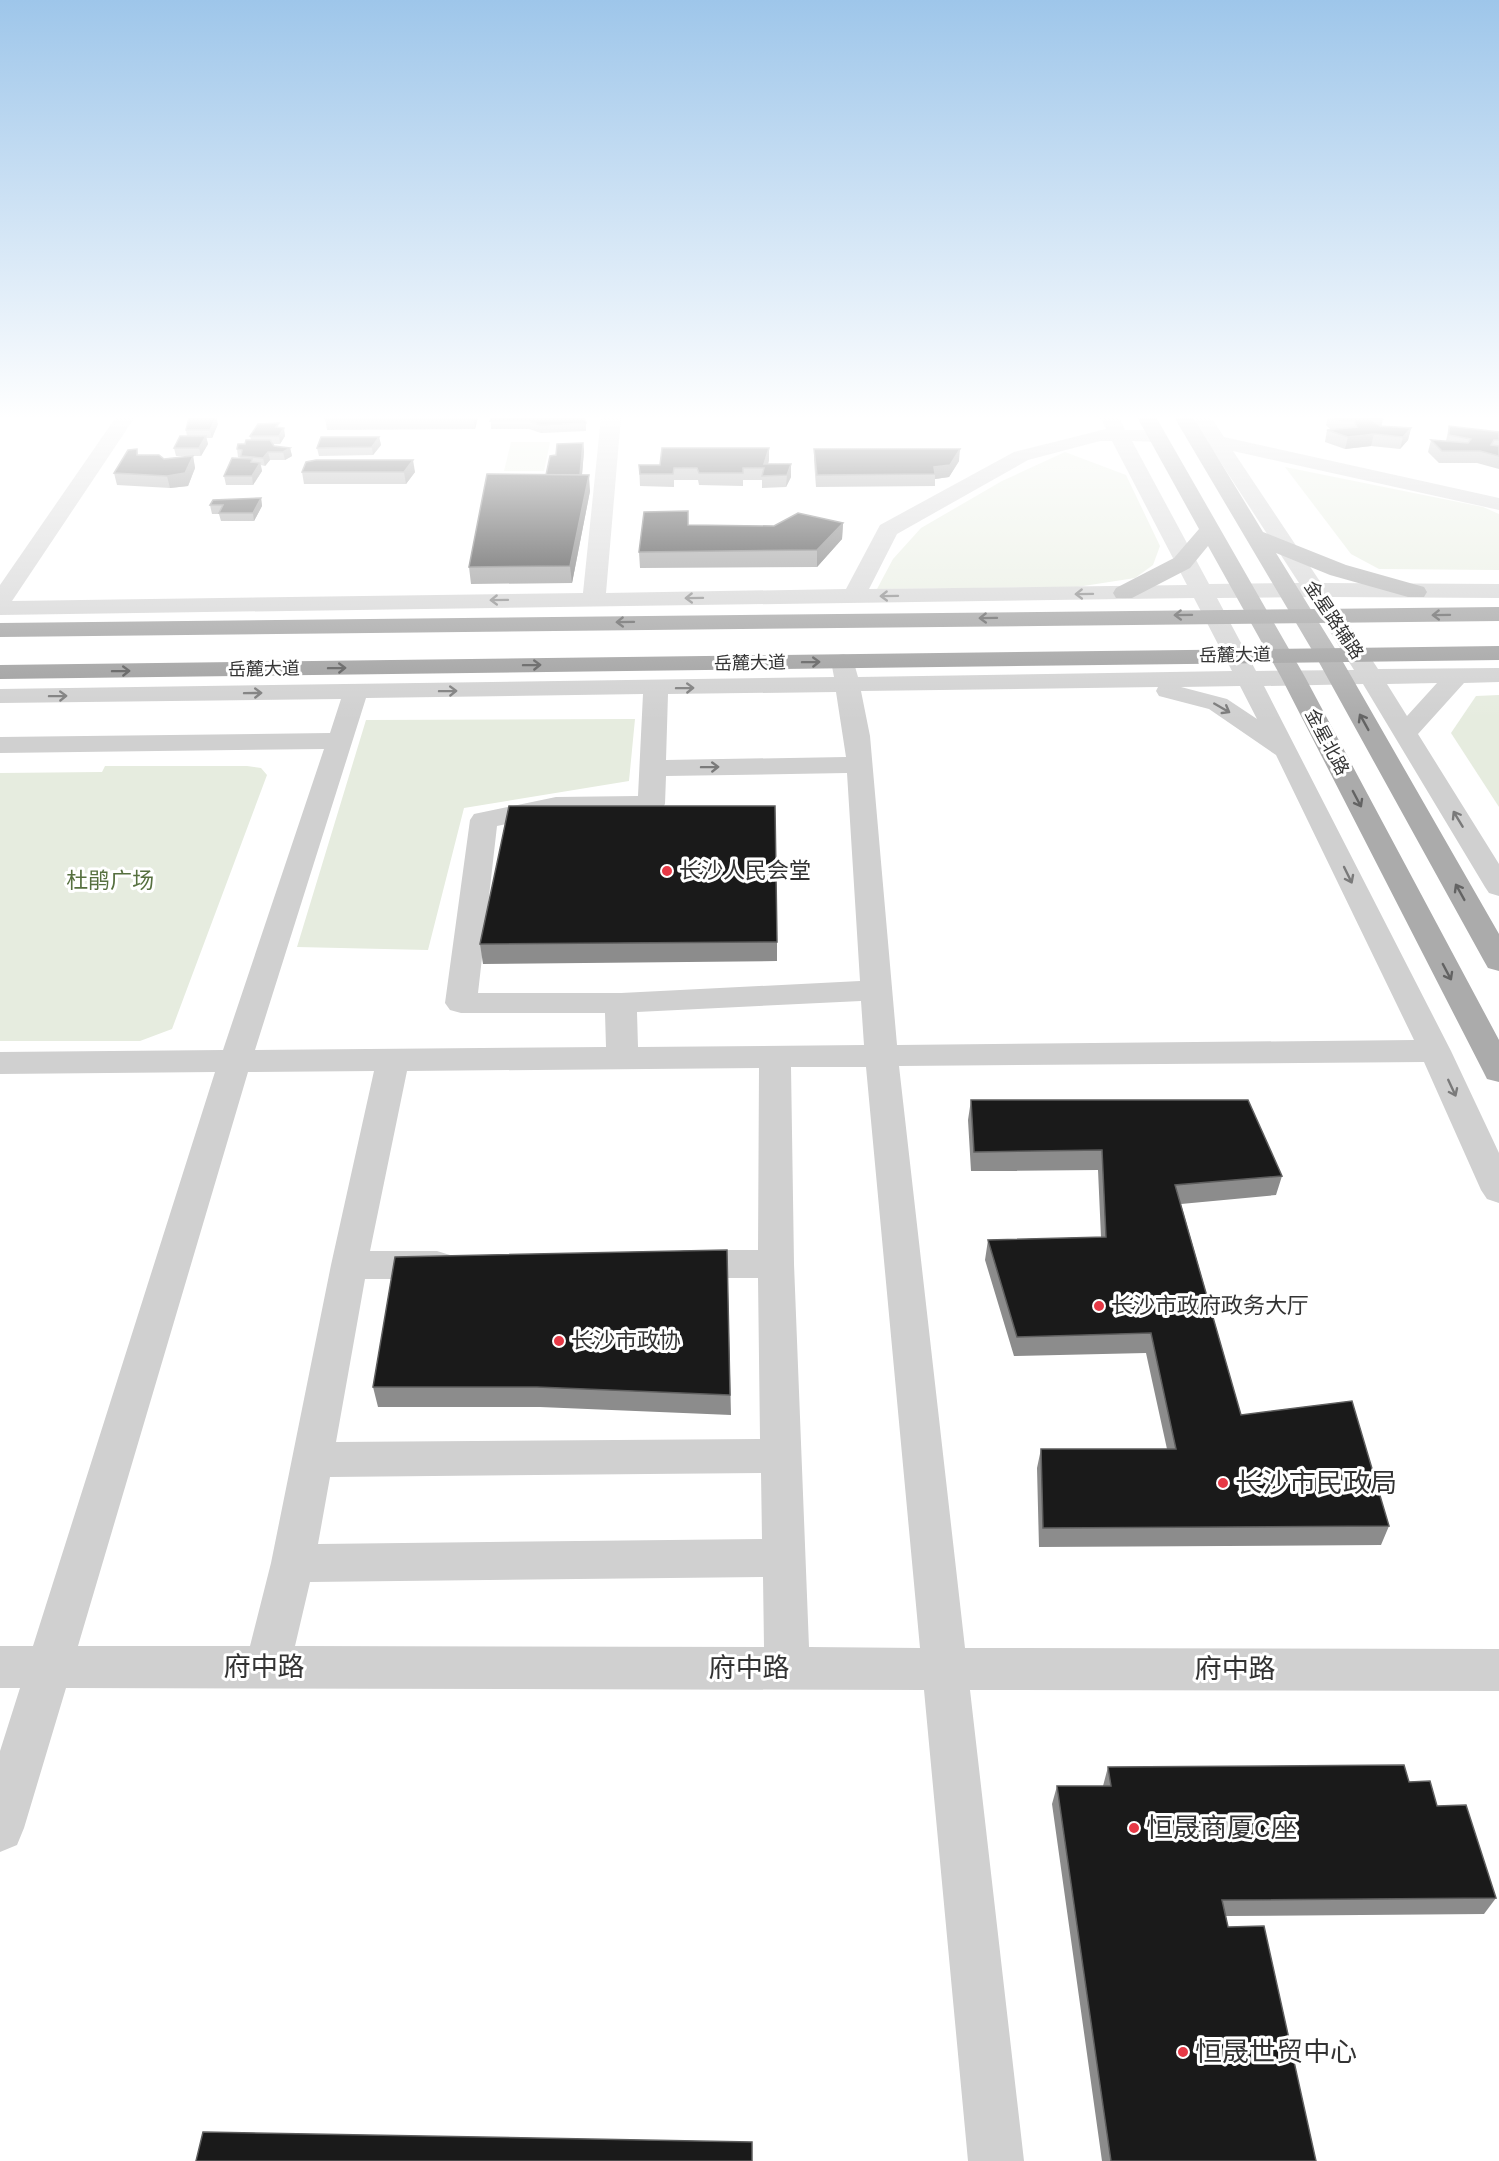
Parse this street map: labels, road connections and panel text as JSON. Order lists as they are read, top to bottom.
{
  "streets": {
    "highway": ["岳麓大道"],
    "main road": ["金星北路"],
    "street": ["金星路辅路", "府中路"]
  },
  "crossings": [
    ["金星路辅路", "岳麓大道"],
    ["岳麓大道", "金星北路"]
  ],
  "parks": ["杜鹃广场"],
  "places": [
    "长沙人民会堂",
    "长沙市政府政务大厅",
    "长沙市政协",
    "长沙市民政局",
    "恒晟商厦C座",
    "恒晟世贸中心"
  ]
}
